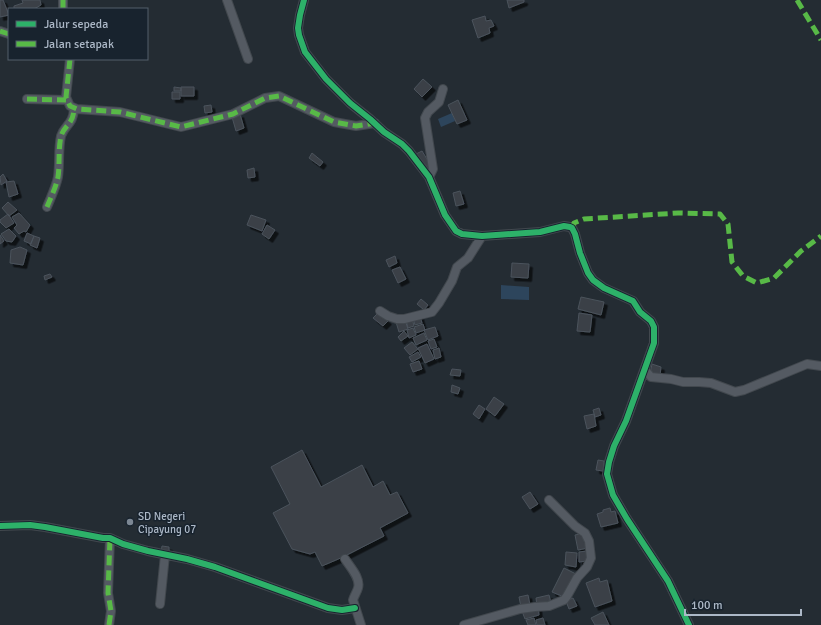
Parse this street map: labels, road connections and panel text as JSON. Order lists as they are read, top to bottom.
{
  "places": ["SD Negeri Cipayung 07"],
  "legend": ["Jalur sepeda", "Jalan setapak"],
  "scale_bar": "100 m"
}
